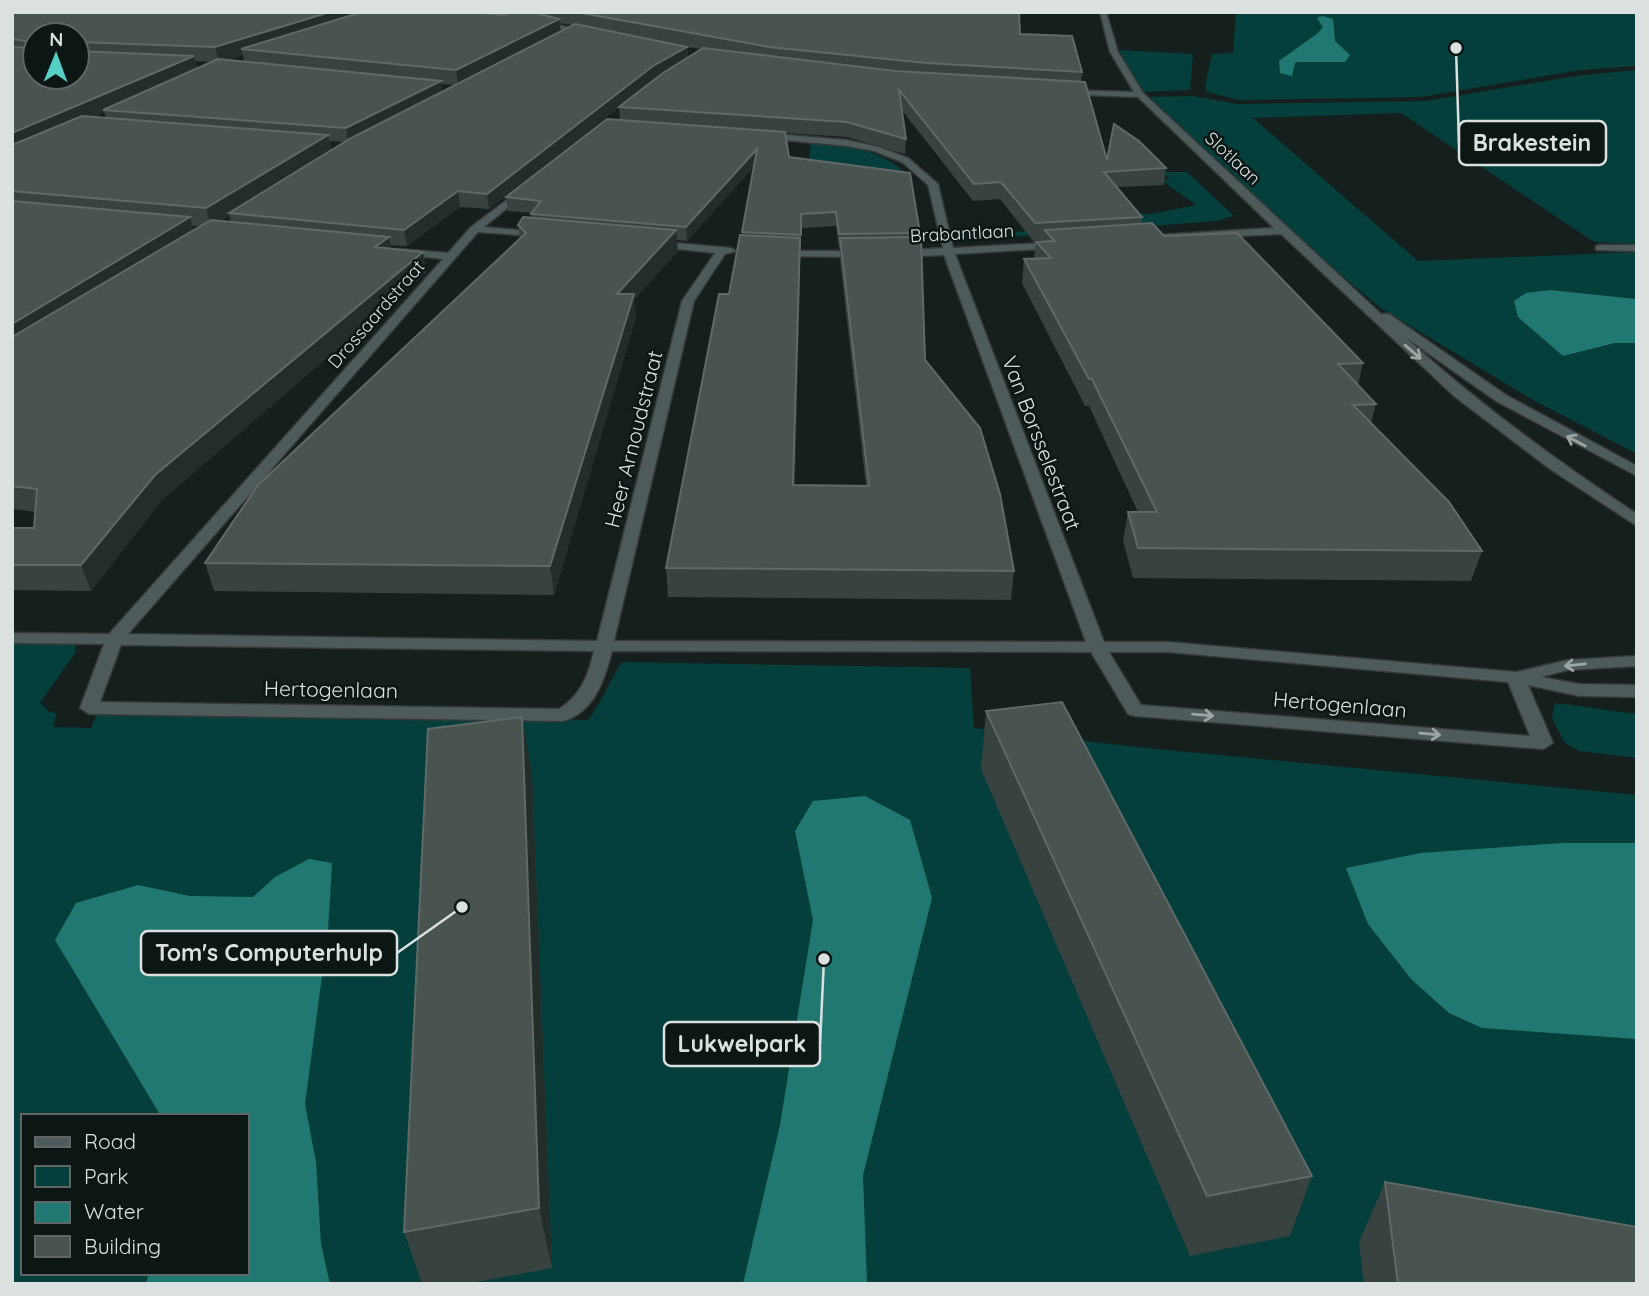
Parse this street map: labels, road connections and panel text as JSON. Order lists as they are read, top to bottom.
{
  "streets": {
    "street": [
      "Slotlaan",
      "Brabantlaan",
      "Drossaardstraat",
      "Heer Arnoudstraat",
      "Van Borsselestraat",
      "Hertogenlaan"
    ]
  },
  "crossings": [
    ["Brabantlaan", "Heer Arnoudstraat"],
    ["Brabantlaan", "Van Borsselestraat"],
    ["Drossaardstraat", "Hertogenlaan"],
    ["Heer Arnoudstraat", "Hertogenlaan"],
    ["Van Borsselestraat", "Hertogenlaan"]
  ],
  "places": ["Brakestein", "Tom's Computerhulp", "Lukwelpark"],
  "legend": [
    "Road",
    "Park",
    "Water",
    "Building"
  ],
  "north": "top"
}
